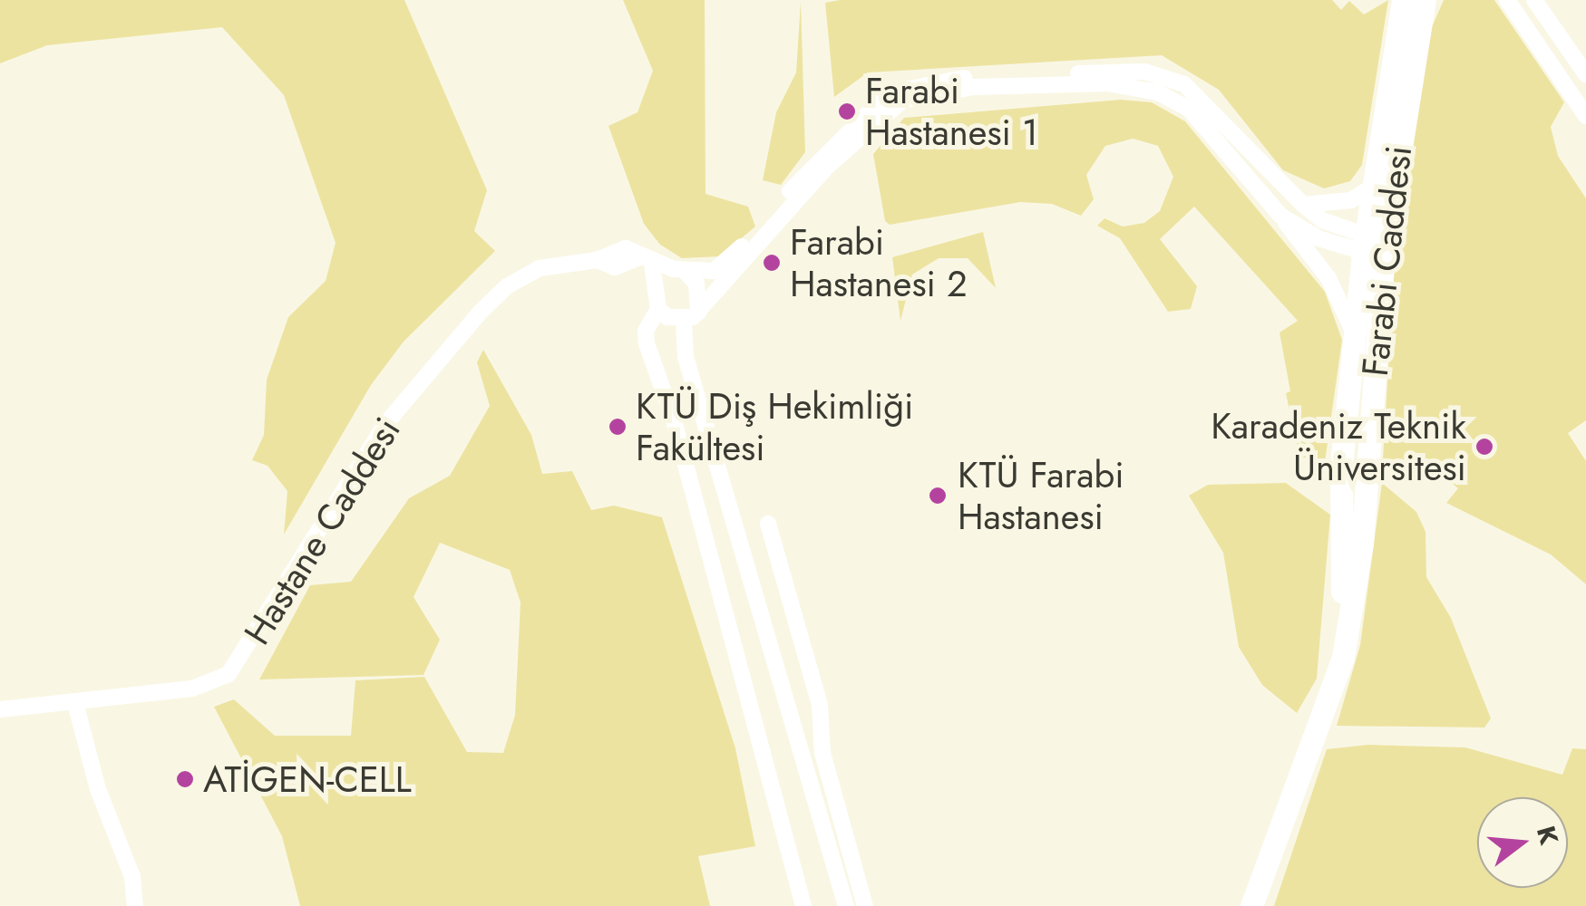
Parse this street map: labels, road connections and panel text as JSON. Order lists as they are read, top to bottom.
{
  "streets": {
    "street": ["Farabi Caddesi", "Hastane Caddesi"]
  },
  "crossings": [
    ["Farabi Caddesi", "Hastane Caddesi"]
  ],
  "places": [
    "Farabi Hastanesi 1",
    "Farabi Hastanesi 2",
    "KTÜ Diş Hekimliği Fakültesi",
    "Karadeniz Teknik Üniversitesi",
    "KTÜ Farabi Hastanesi",
    "ATİGEN-CELL"
  ],
  "north": "right"
}
